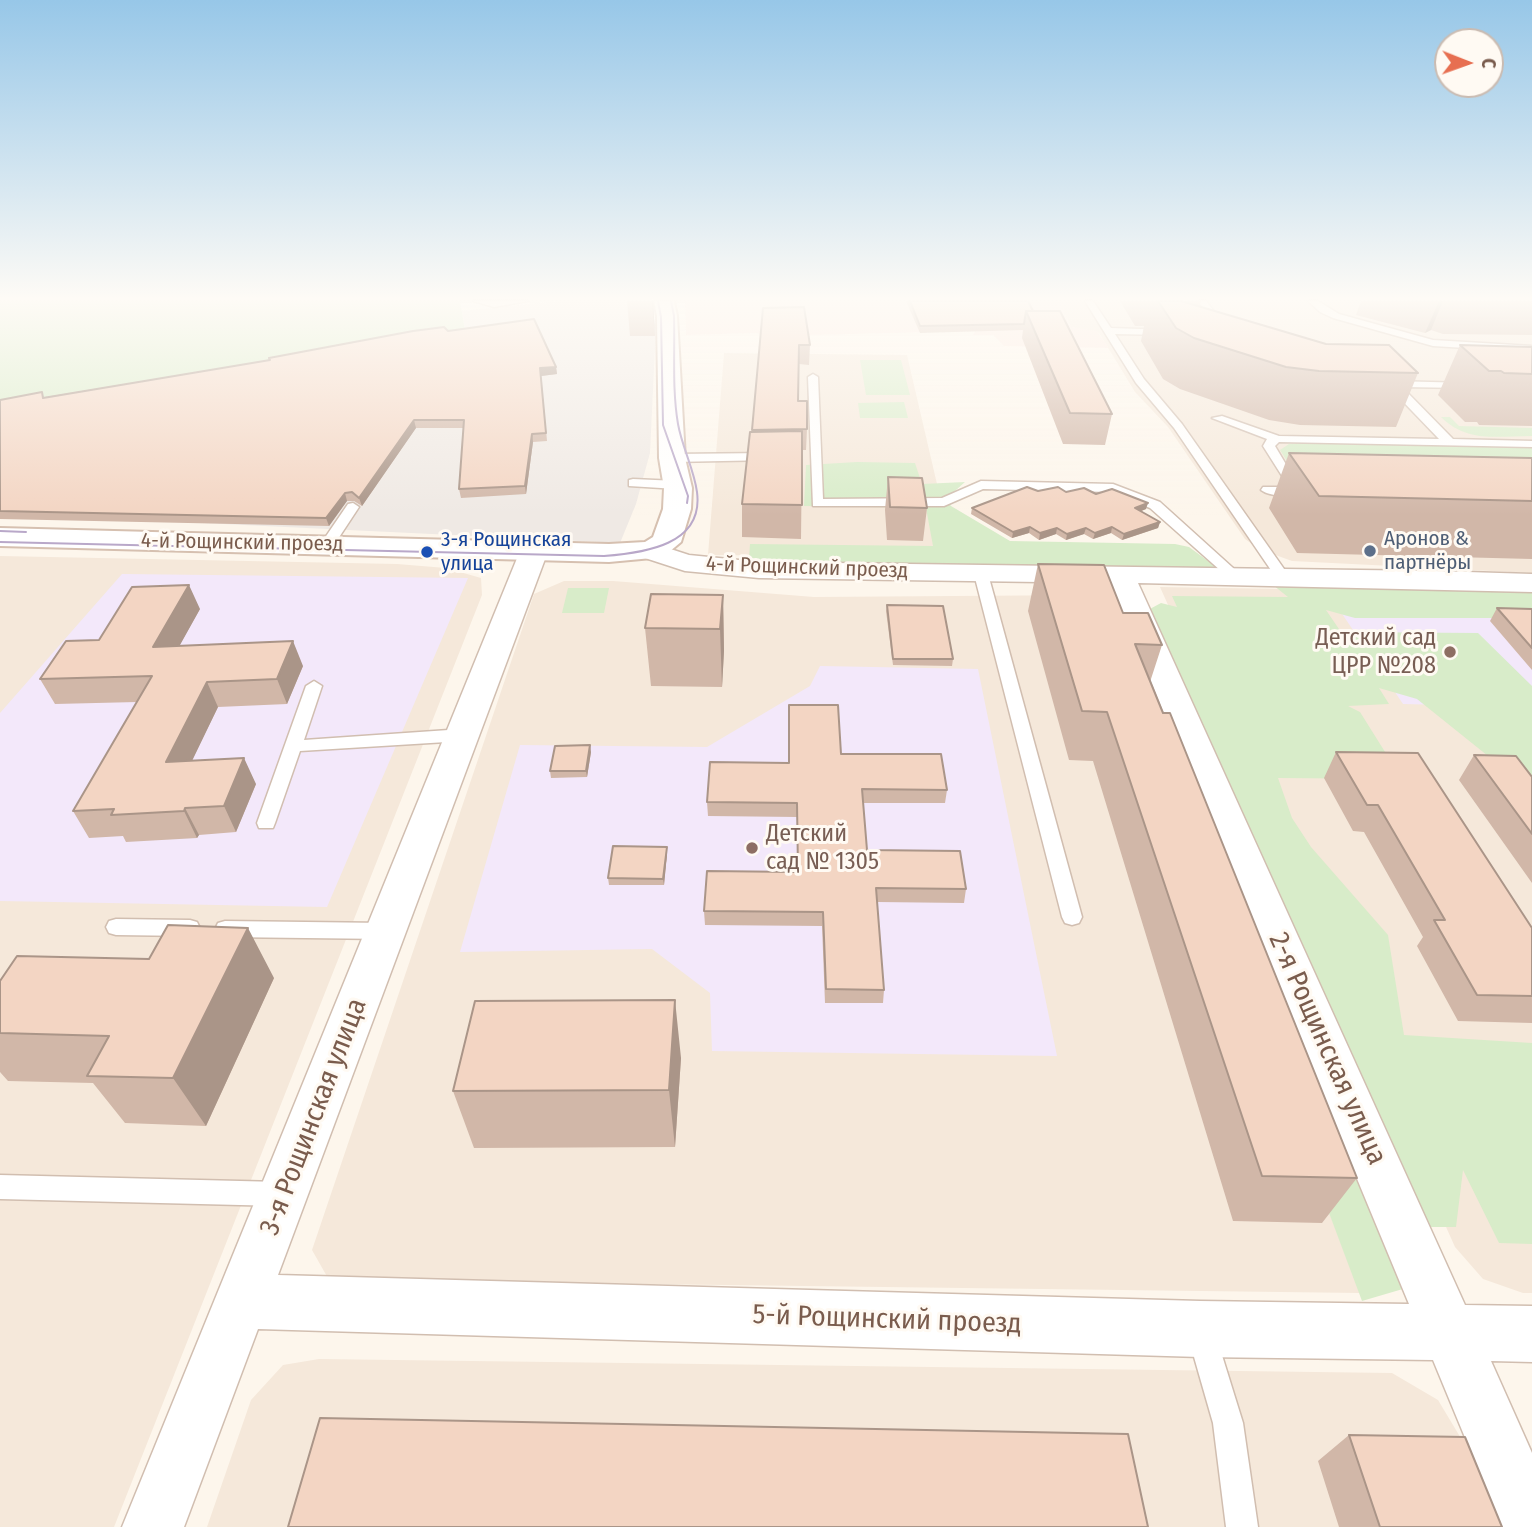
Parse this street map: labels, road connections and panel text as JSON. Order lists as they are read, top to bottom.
{
  "streets": {
    "street": [
      "4-й Рощинский проезд",
      "2-я Рощинская улица",
      "3-я Рощинская улица",
      "5-й Рощинский проезд"
    ]
  },
  "crossings": [
    ["4-й Рощинский проезд", "2-я Рощинская улица"],
    ["4-й Рощинский проезд", "3-я Рощинская улица"],
    ["2-я Рощинская улица", "5-й Рощинский проезд"],
    ["3-я Рощинская улица", "5-й Рощинский проезд"]
  ],
  "places": [
    "Аронов & партнёры",
    "3-я Рощинская улица",
    "Детский сад ЦРР №208",
    "Детский сад № 1305"
  ],
  "north": "right"
}
